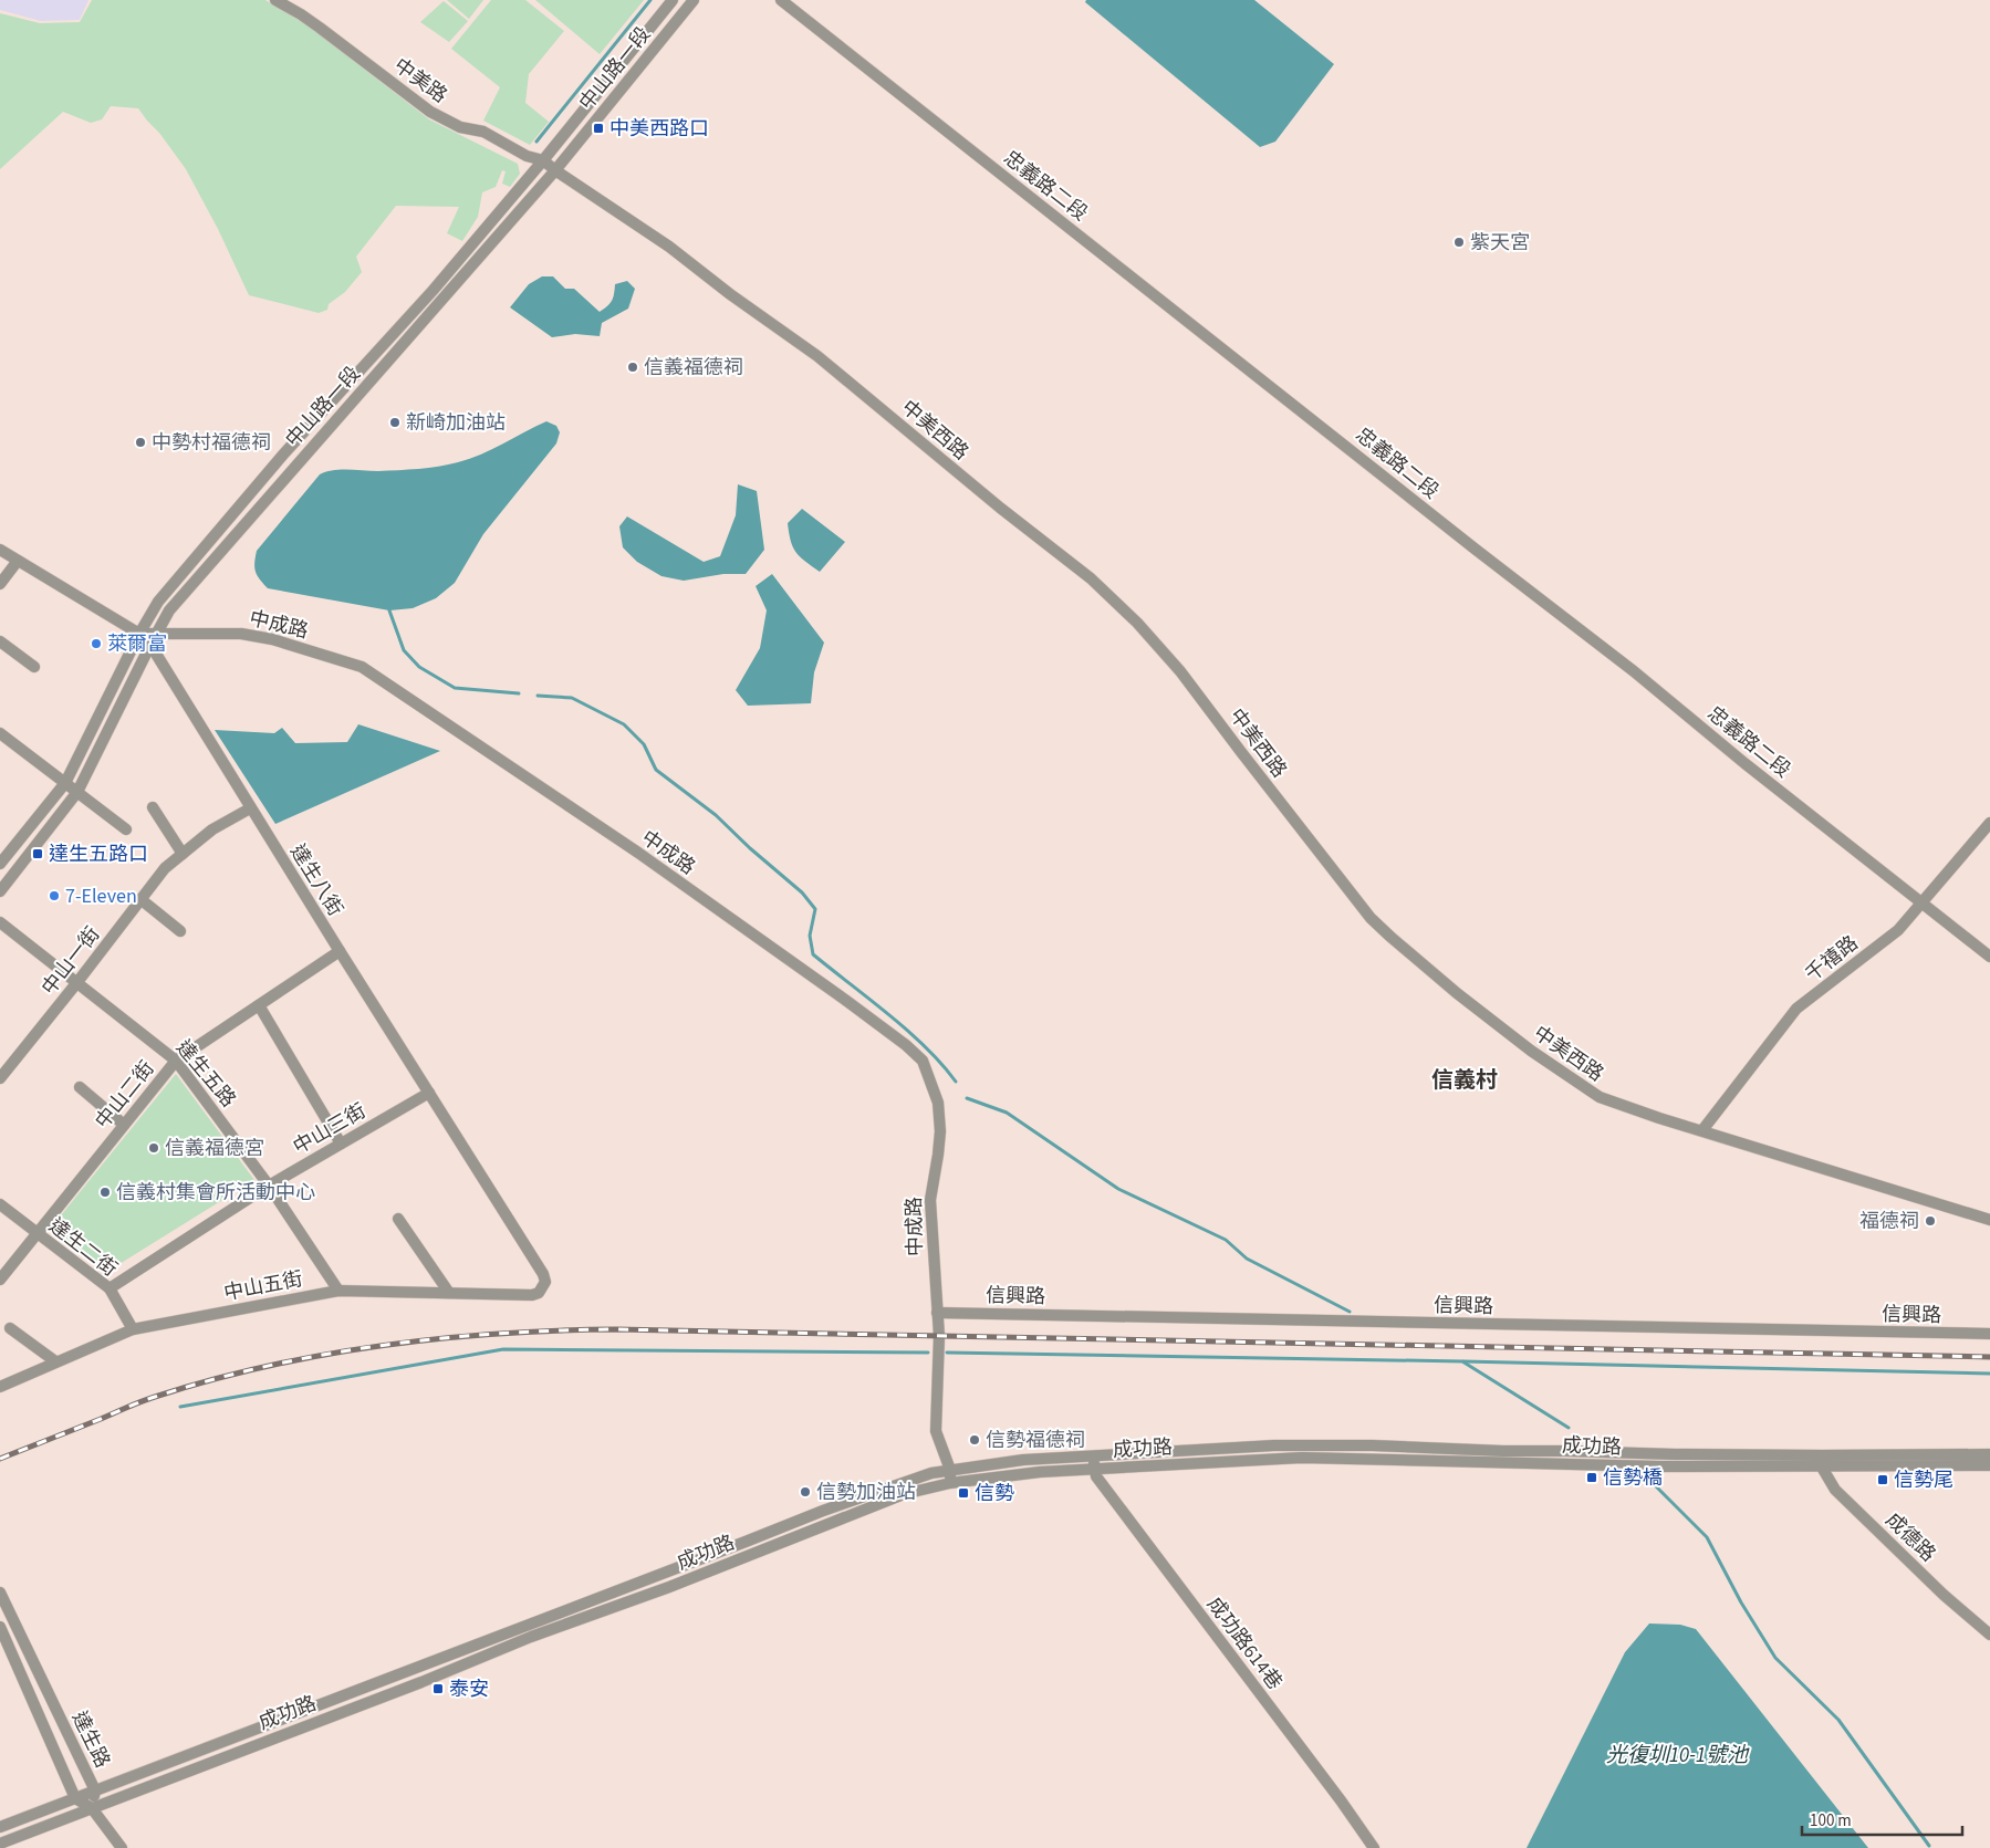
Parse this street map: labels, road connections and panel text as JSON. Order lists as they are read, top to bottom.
{
  "streets": {
    "street": [
      "中山路一段",
      "中美路",
      "忠義路二段",
      "中美西路",
      "中成路",
      "達生八街",
      "千禧路",
      "中山一街",
      "達生五路",
      "中山二街",
      "中山三街",
      "達生二街",
      "中山五街",
      "信興路",
      "成功路",
      "成德路",
      "成功路614巷",
      "達生路"
    ]
  },
  "crossings": [
    ["中山路一段", "中美路"],
    ["中山路一段", "中美西路"],
    ["中山路一段", "中成路"],
    ["中山路一段", "達生八街"],
    ["中美路", "中美西路"],
    ["忠義路二段", "千禧路"],
    ["中美西路", "千禧路"],
    ["中成路", "達生八街"],
    ["中成路", "信興路"],
    ["中成路", "成功路"],
    ["達生八街", "中山一街"],
    ["達生八街", "中山二街"],
    ["達生八街", "中山三街"],
    ["達生八街", "中山五街"],
    ["中山一街", "達生五路"],
    ["達生五路", "中山二街"],
    ["達生五路", "中山三街"],
    ["達生五路", "中山五街"],
    ["中山二街", "達生二街"],
    ["中山三街", "達生二街"],
    ["達生二街", "中山五街"],
    ["成功路", "成德路"],
    ["成功路", "成功路614巷"],
    ["成功路", "達生路"]
  ],
  "districts": ["信義村"],
  "water": ["光復圳10-1號池"],
  "places": {
    "transit": [
      "中美西路口",
      "達生五路口",
      "信勢橋",
      "信勢尾",
      "信勢",
      "泰安"
    ],
    "other": [
      "紫天宮",
      "信義福德祠",
      "新崎加油站",
      "中勢村福德祠",
      "萊爾富",
      "7-Eleven",
      "信義福德宮",
      "信義村集會所活動中心",
      "福德祠",
      "信勢福德祠",
      "信勢加油站"
    ]
  },
  "scale_bar": "100 m"
}
